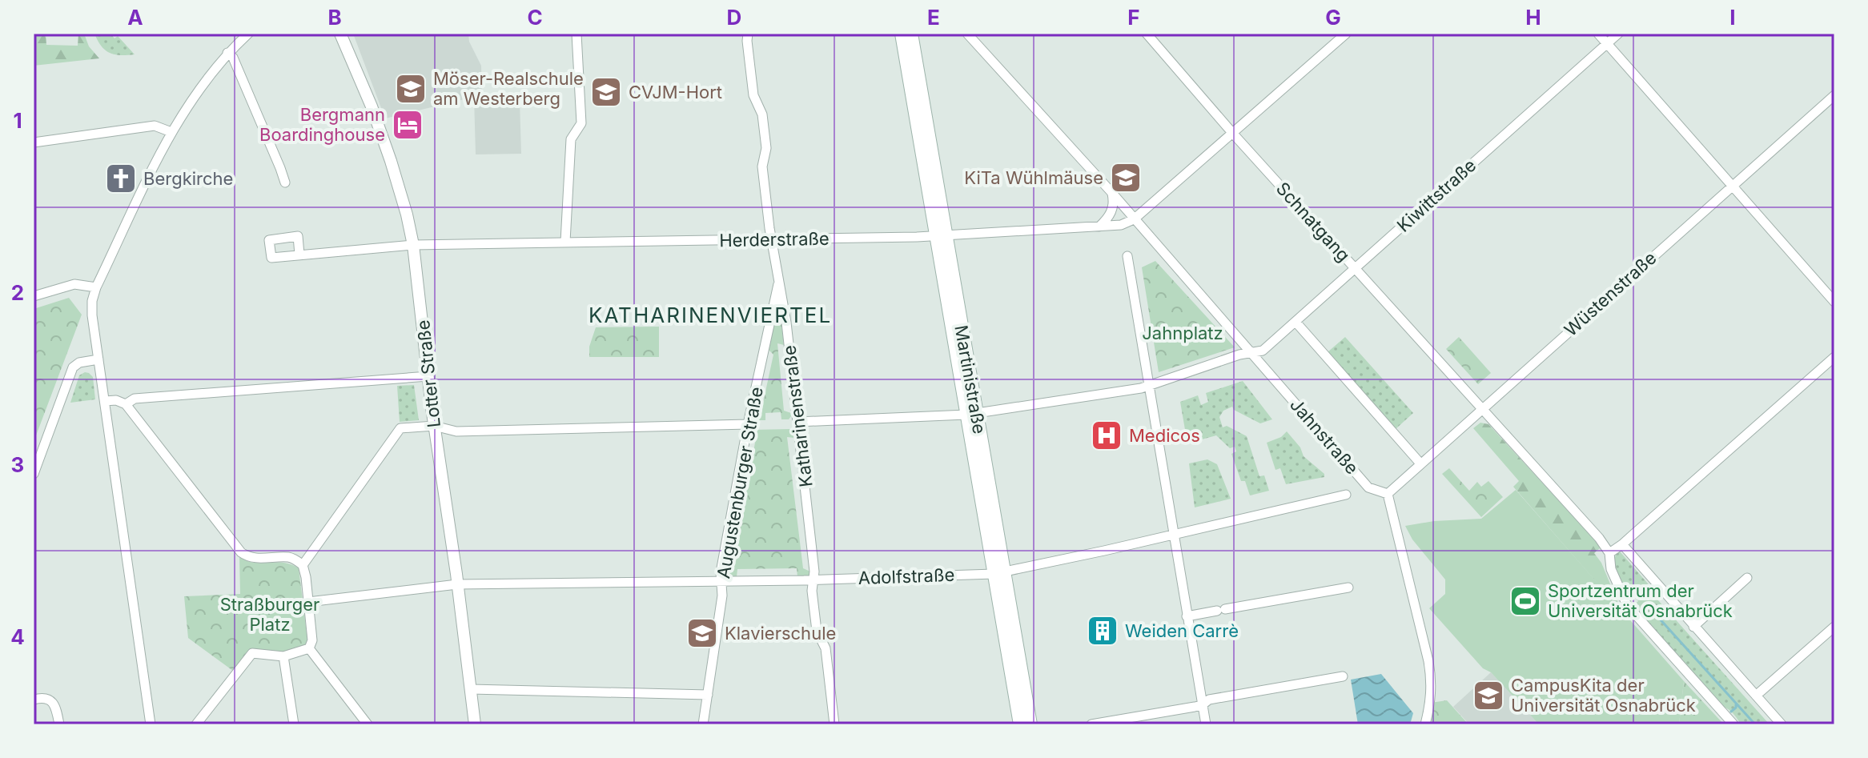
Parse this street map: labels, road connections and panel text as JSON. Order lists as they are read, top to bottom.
{
  "streets": {
    "main road": ["Martinistraße"],
    "street": [
      "Kiwittstraße",
      "Schnatgang",
      "Herderstraße",
      "Wüstenstraße",
      "Lotter Straße",
      "Katharinenstraße",
      "Jahnstraße",
      "Augustenburger Straße",
      "Adolfstraße"
    ]
  },
  "crossings": [
    ["Kiwittstraße", "Schnatgang"],
    ["Kiwittstraße", "Jahnstraße"],
    ["Schnatgang", "Wüstenstraße"],
    ["Herderstraße", "Lotter Straße"],
    ["Herderstraße", "Martinistraße"],
    ["Herderstraße", "Katharinenstraße"],
    ["Herderstraße", "Jahnstraße"],
    ["Wüstenstraße", "Jahnstraße"],
    ["Lotter Straße", "Adolfstraße"],
    ["Martinistraße", "Adolfstraße"],
    ["Katharinenstraße", "Augustenburger Straße"],
    ["Katharinenstraße", "Adolfstraße"],
    ["Augustenburger Straße", "Adolfstraße"]
  ],
  "districts": ["KATHARINENVIERTEL"],
  "parks": ["Jahnplatz", "Straßburger Platz"],
  "places": {
    "school or university": [
      "Möser-Realschule am Westerberg",
      "CVJM-Hort",
      "KiTa Wühlmäuse",
      "Klavierschule",
      "CampusKita der Universität Osnabrück"
    ],
    "hotel": ["Bergmann Boardinghouse"],
    "church": ["Bergkirche"],
    "hospital": ["Medicos"],
    "sports": ["Sportzentrum der Universität Osnabrück"],
    "building": ["Weiden Carrè"]
  },
  "grid": {
    "columns": [
      "A",
      "B",
      "C",
      "D",
      "E",
      "F",
      "G",
      "H",
      "I"
    ],
    "rows": [
      "1",
      "2",
      "3",
      "4"
    ]
  }
}
